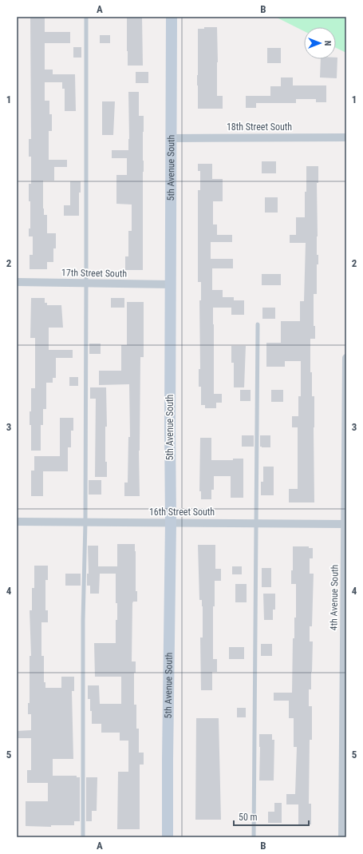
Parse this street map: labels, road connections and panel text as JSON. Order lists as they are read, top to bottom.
{
  "streets": {
    "street": [
      "18th Street South",
      "5th Avenue South",
      "17th Street South",
      "16th Street South",
      "4th Avenue South"
    ]
  },
  "crossings": [
    ["18th Street South", "5th Avenue South"],
    ["5th Avenue South", "17th Street South"],
    ["5th Avenue South", "16th Street South"],
    ["16th Street South", "4th Avenue South"]
  ],
  "scale_bar": "50 m",
  "north": "right",
  "grid": {
    "columns": ["A", "B"],
    "rows": [
      "1",
      "2",
      "3",
      "4",
      "5"
    ]
  }
}
